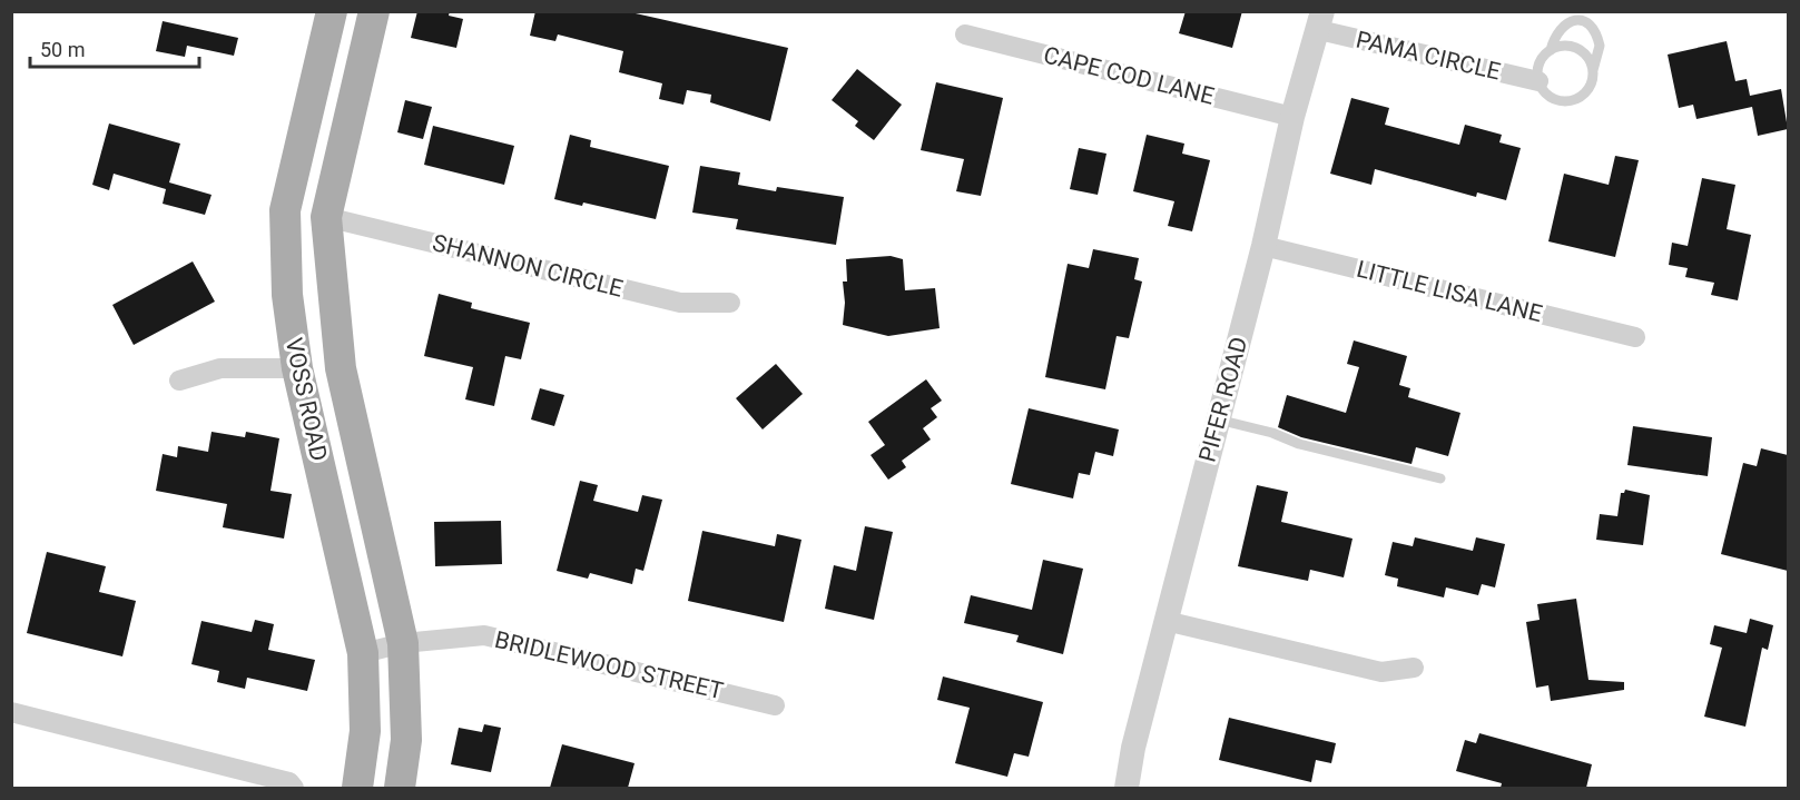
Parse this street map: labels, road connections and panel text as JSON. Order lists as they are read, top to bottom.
{
  "streets": {
    "main road": ["VOSS ROAD"],
    "street": [
      "PAMA CIRCLE",
      "CAPE COD LANE",
      "SHANNON CIRCLE",
      "LITTLE LISA LANE",
      "PIFER ROAD",
      "BRIDLEWOOD STREET"
    ]
  },
  "crossings": [
    ["PAMA CIRCLE", "PIFER ROAD"],
    ["CAPE COD LANE", "PIFER ROAD"],
    ["SHANNON CIRCLE", "VOSS ROAD"],
    ["LITTLE LISA LANE", "PIFER ROAD"],
    ["VOSS ROAD", "BRIDLEWOOD STREET"]
  ],
  "scale_bar": "50 m"
}
